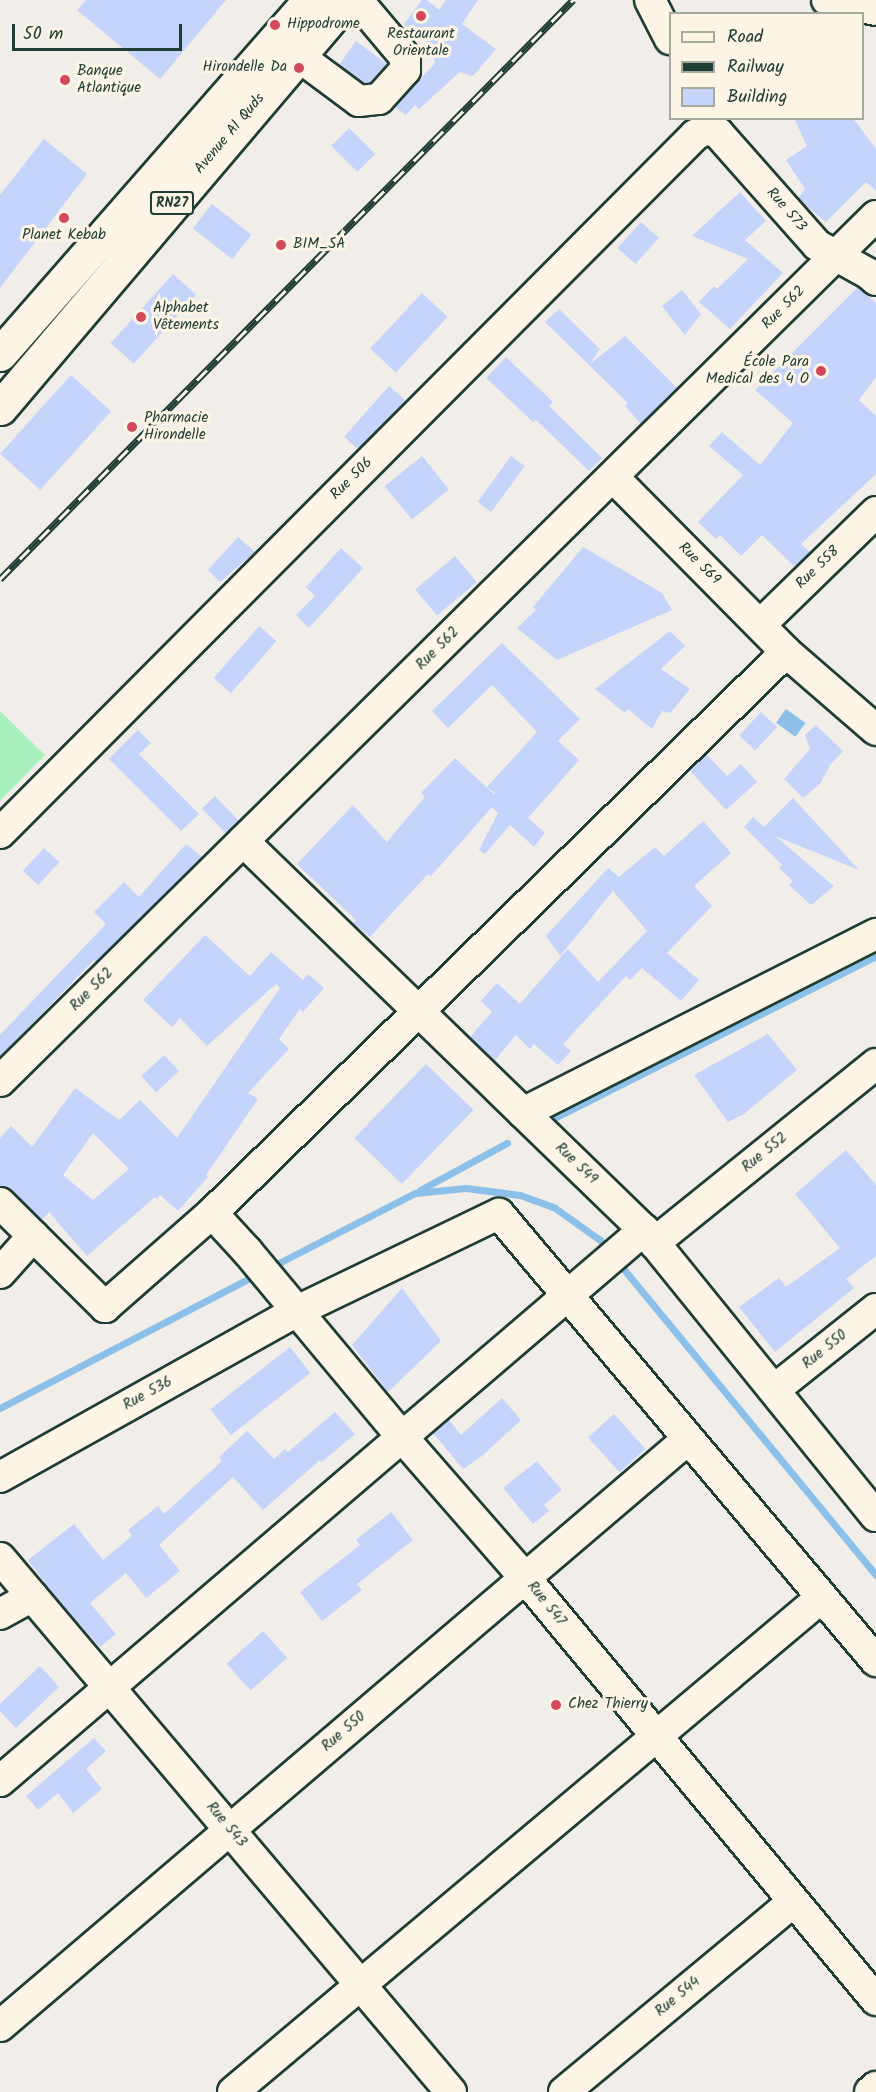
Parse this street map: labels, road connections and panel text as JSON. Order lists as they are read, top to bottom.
{
  "streets": {
    "main road": ["Avenue Al Quds", "RN27"],
    "street": [
      "Rue 573",
      "Rue 562",
      "Rue 506",
      "Rue 569",
      "Rue 558",
      "Rue 552",
      "Rue 549",
      "Rue 550",
      "Rue 536",
      "Rue 547",
      "Rue 543",
      "Rue 544"
    ]
  },
  "crossings": [
    ["Rue 573", "Rue 562"],
    ["Rue 573", "Rue 506"],
    ["Rue 562", "Rue 569"],
    ["Rue 562", "Rue 549"],
    ["Rue 569", "Rue 558"],
    ["Rue 552", "Rue 549"],
    ["Rue 552", "Rue 536"],
    ["Rue 552", "Rue 547"],
    ["Rue 552", "Rue 543"],
    ["Rue 549", "Rue 550"],
    ["Rue 550", "Rue 547"],
    ["Rue 550", "Rue 543"],
    ["Rue 536", "Rue 547"],
    ["Rue 547", "Rue 544"]
  ],
  "places": [
    "Restaurant Orientale",
    "Hippodrome",
    "Hirondelle Da",
    "Banque Atlantique",
    "Planet Kebab",
    "BIM_SA",
    "Alphabet Vêtements",
    "École Para Medical des 4 O",
    "Pharmacie Hirondelle",
    "Chez Thierry"
  ],
  "legend": ["Road", "Railway", "Building"],
  "scale_bar": "50 m"
}
